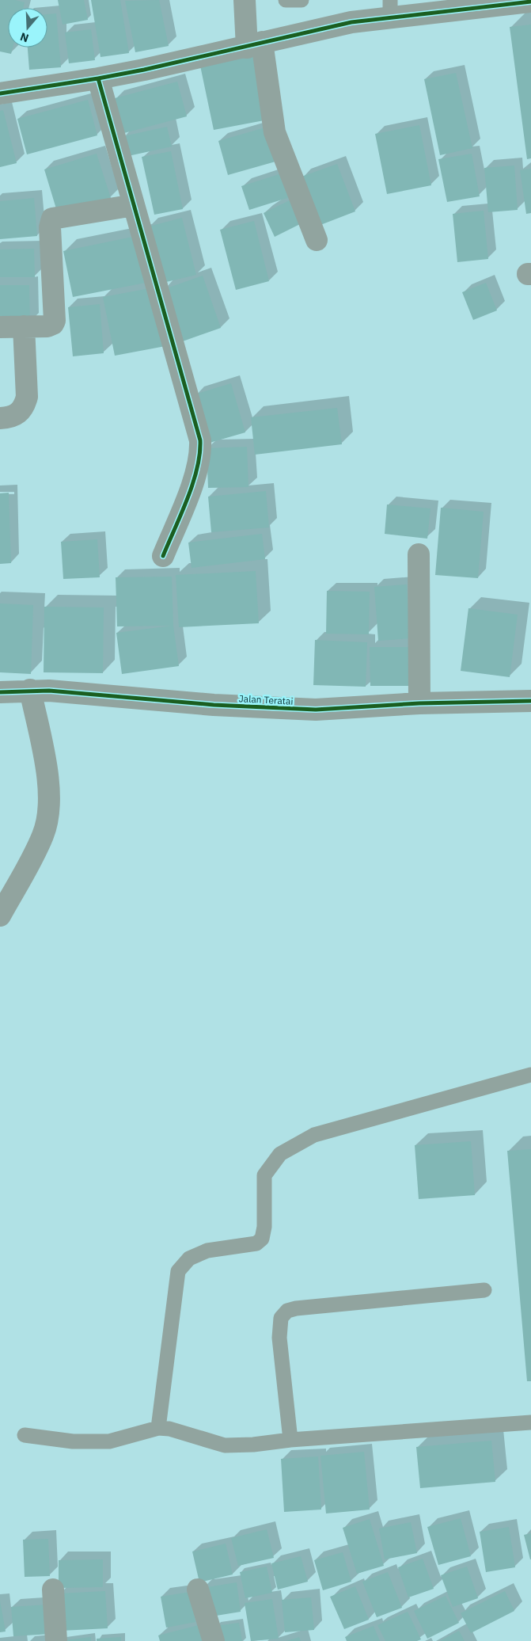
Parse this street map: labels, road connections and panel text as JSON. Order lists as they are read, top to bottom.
{
  "streets": {
    "street": ["Jalan Teratai"]
  },
  "north": "bottom"
}
